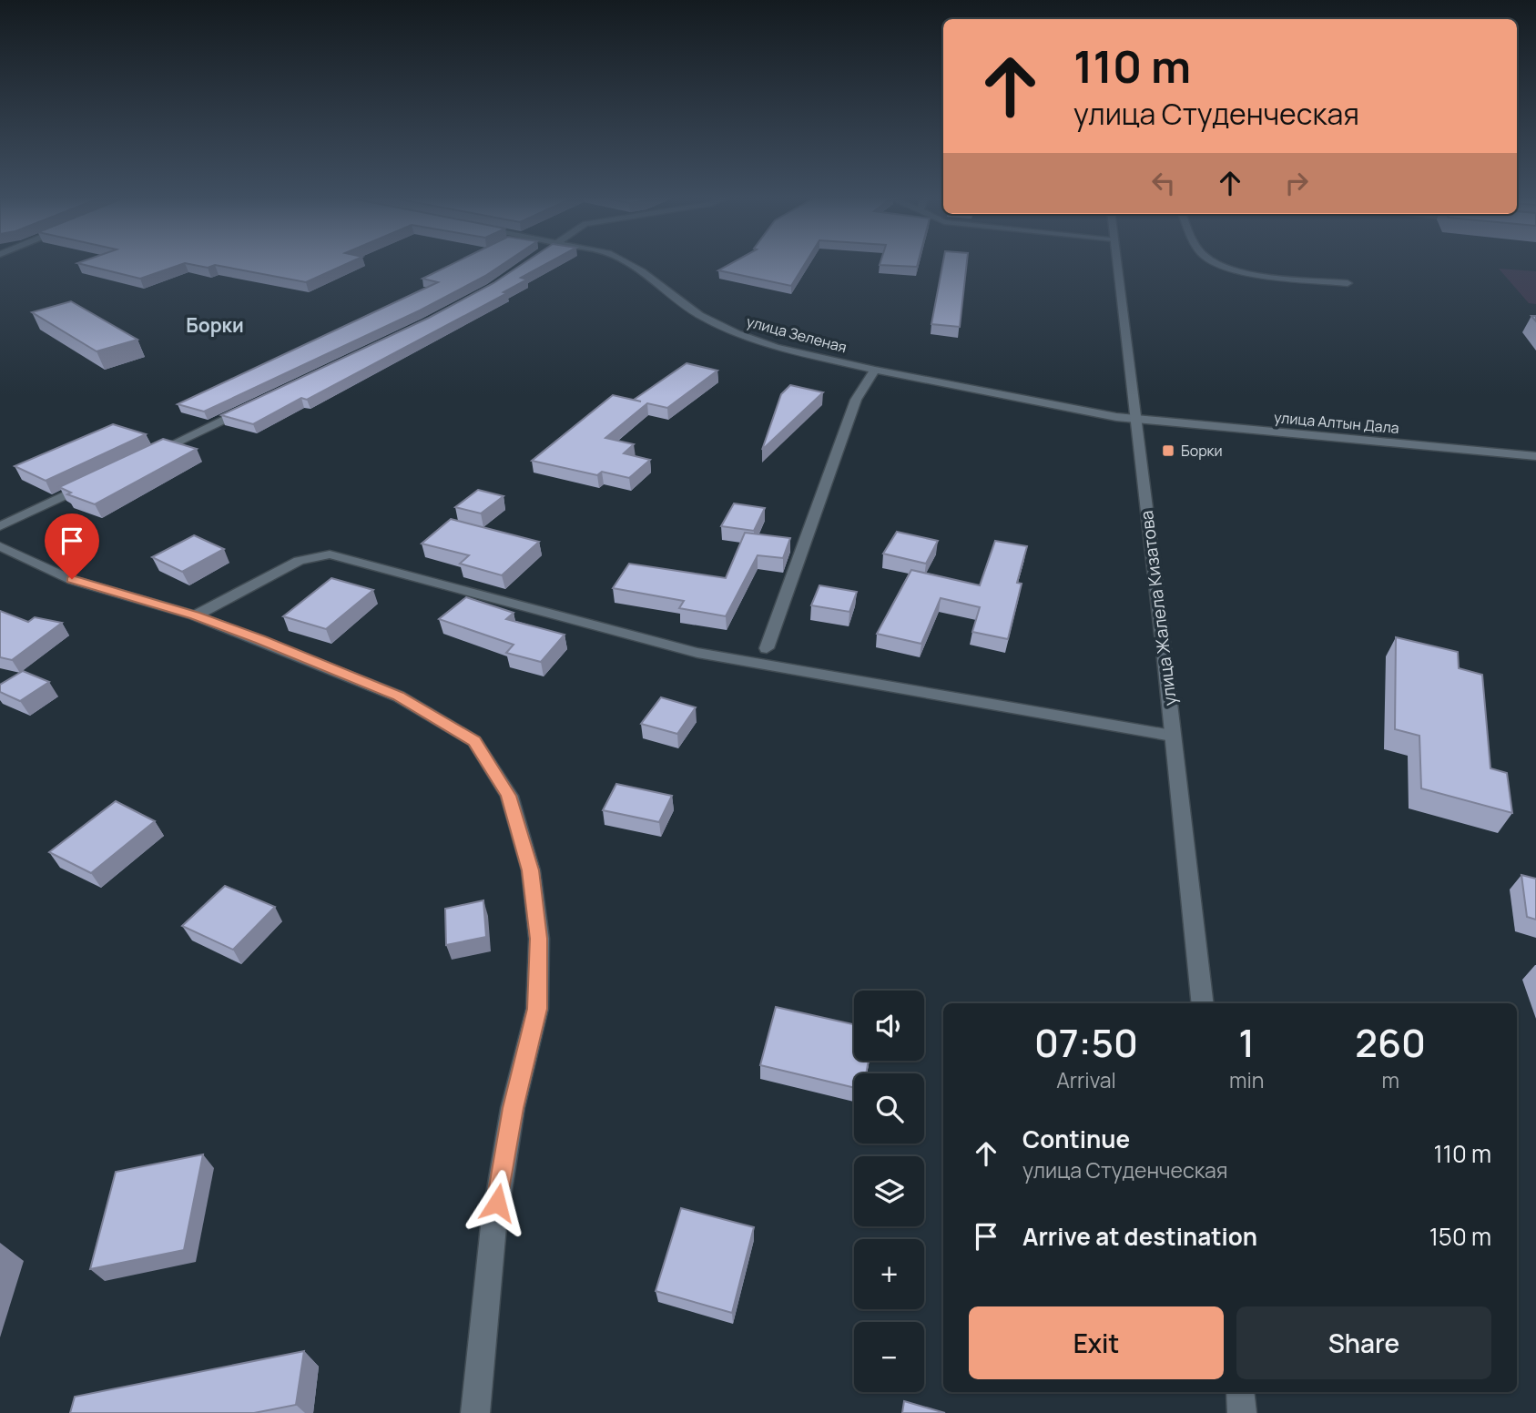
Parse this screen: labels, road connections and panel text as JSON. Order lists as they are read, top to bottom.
{
  "streets": {
    "street": ["улица Зеленая", "улица Алтын Дала", "улица Жалела Кизатова"]
  },
  "crossings": [
    ["улица Зеленая", "улица Алтын Дала"],
    ["улица Зеленая", "улица Жалела Кизатова"],
    ["улица Алтын Дала", "улица Жалела Кизатова"]
  ],
  "districts": ["Борки"],
  "places": {
    "transit": ["Борки"]
  },
  "page": {
    "turn": ["110 m", "улица Студенческая"],
    "map_buttons": ["+", "−"],
    "eta": [
      "07:50",
      "Arrival",
      "1",
      "min",
      "260",
      "m"
    ],
    "list": [
      {
        "name": "Continue",
        "note": "улица Студенческая",
        "value": "110 m"
      },
      {
        "name": "Arrive at destination",
        "value": "150 m"
      }
    ],
    "buttons": ["Exit", "Share"]
  }
}
